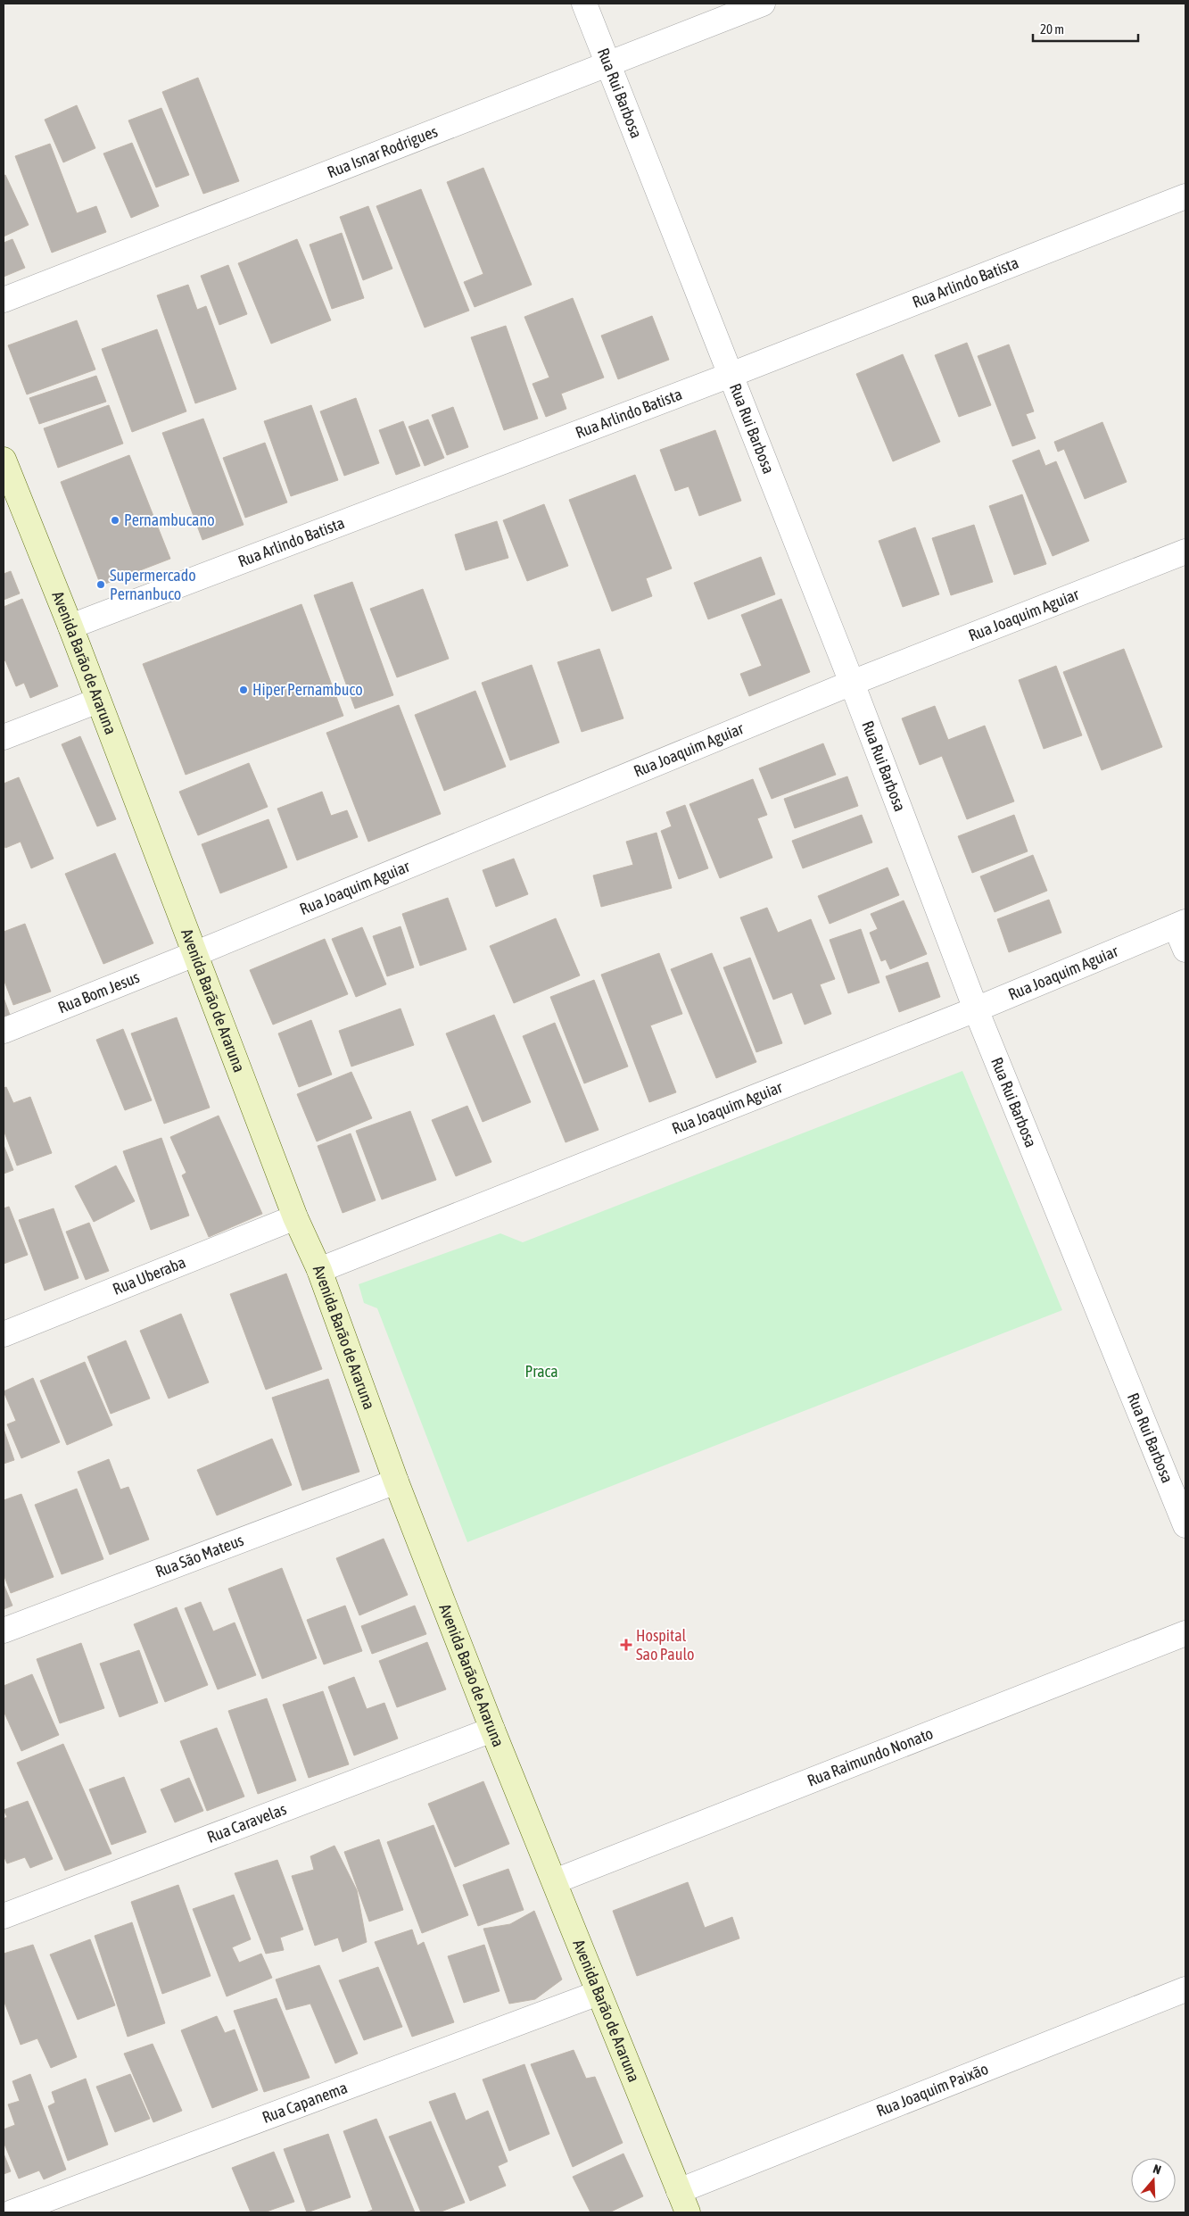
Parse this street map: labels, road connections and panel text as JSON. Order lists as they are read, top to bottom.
{
  "streets": {
    "street": [
      "Rua Rui Barbosa",
      "Rua Isnar Rodrigues",
      "Rua Arlindo Batista",
      "Rua Joaquim Aguiar",
      "Avenida Barão de Araruna",
      "Rua Bom Jesus",
      "Rua Uberaba",
      "Rua São Mateus",
      "Rua Raimundo Nonato",
      "Rua Caravelas",
      "Rua Joaquim Paixão",
      "Rua Capanema"
    ]
  },
  "crossings": [
    ["Rua Rui Barbosa", "Rua Isnar Rodrigues"],
    ["Rua Rui Barbosa", "Rua Arlindo Batista"],
    ["Rua Rui Barbosa", "Rua Joaquim Aguiar"],
    ["Rua Arlindo Batista", "Avenida Barão de Araruna"],
    ["Rua Joaquim Aguiar", "Avenida Barão de Araruna"],
    ["Rua Joaquim Aguiar", "Rua Bom Jesus"],
    ["Avenida Barão de Araruna", "Rua Bom Jesus"],
    ["Avenida Barão de Araruna", "Rua Uberaba"],
    ["Avenida Barão de Araruna", "Rua São Mateus"],
    ["Avenida Barão de Araruna", "Rua Raimundo Nonato"],
    ["Avenida Barão de Araruna", "Rua Caravelas"],
    ["Avenida Barão de Araruna", "Rua Joaquim Paixão"],
    ["Avenida Barão de Araruna", "Rua Capanema"]
  ],
  "parks": ["Praca"],
  "places": {
    "other": ["Pernambucano", "Supermercado Pernanbuco", "Hiper Pernambuco"],
    "health": ["Hospital Sao Paulo"]
  },
  "scale_bar": "20 m",
  "north": "top"
}
